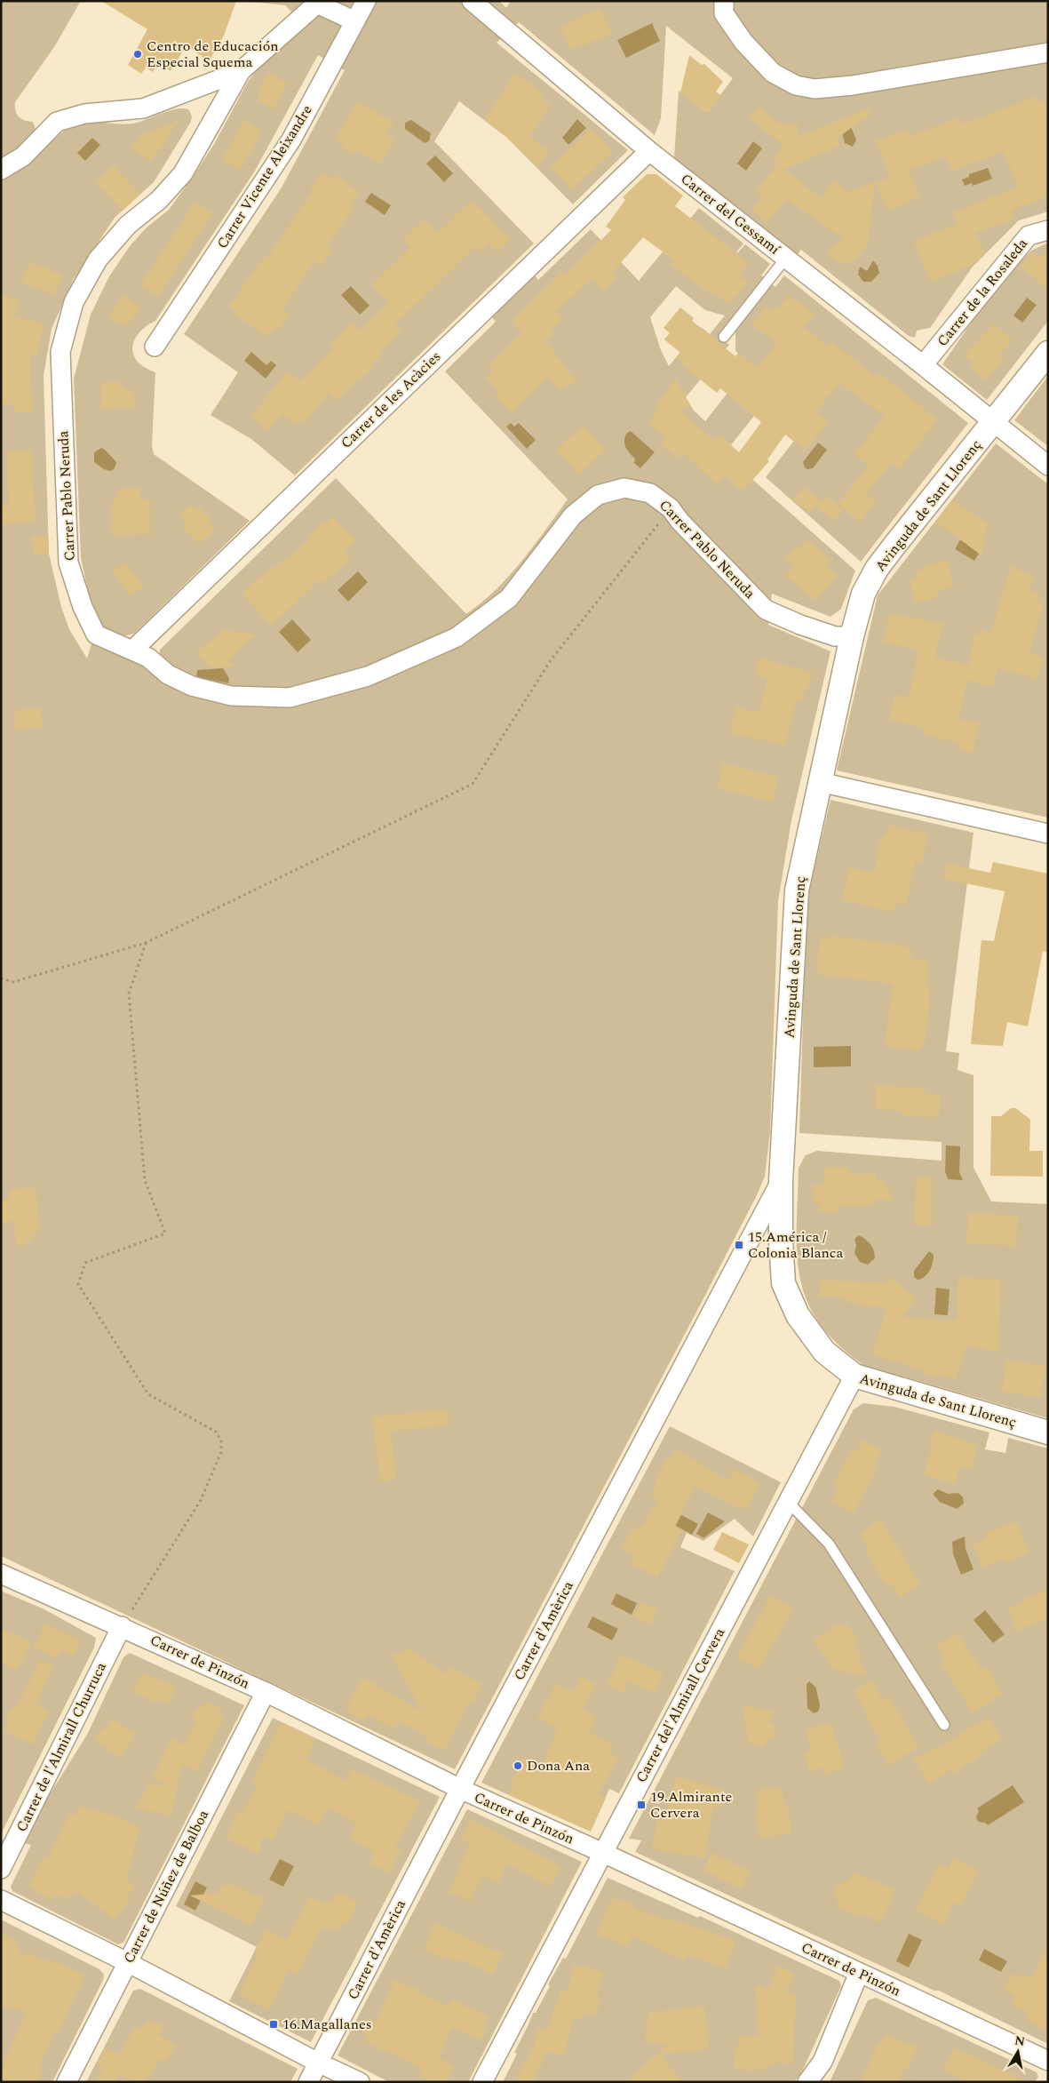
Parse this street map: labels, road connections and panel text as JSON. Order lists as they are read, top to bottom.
{
  "streets": {
    "street": [
      "Carrer Vicente Aleixandre",
      "Carrer del Gessamí",
      "Carrer de la Rosaleda",
      "Carrer de les Acàcies",
      "Carrer Pablo Neruda",
      "Avinguda de Sant Llorenç",
      "Carrer d'Amèrica",
      "Carrer de Pinzón",
      "Carrer del'Almirall Cervera",
      "Carrer de l'Almirall Churruca",
      "Carrer de Núñez de Balboa"
    ]
  },
  "crossings": [
    ["Carrer del Gessamí", "Carrer de la Rosaleda"],
    ["Carrer del Gessamí", "Carrer de les Acàcies"],
    ["Carrer del Gessamí", "Avinguda de Sant Llorenç"],
    ["Carrer de les Acàcies", "Carrer Pablo Neruda"],
    ["Carrer Pablo Neruda", "Avinguda de Sant Llorenç"],
    ["Avinguda de Sant Llorenç", "Carrer d'Amèrica"],
    ["Avinguda de Sant Llorenç", "Carrer del'Almirall Cervera"],
    ["Carrer d'Amèrica", "Carrer de Pinzón"],
    ["Carrer de Pinzón", "Carrer del'Almirall Cervera"],
    ["Carrer de Pinzón", "Carrer de l'Almirall Churruca"],
    ["Carrer de Pinzón", "Carrer de Núñez de Balboa"]
  ],
  "places": {
    "other": ["Centro de Educación Especial Squema", "Dona Ana"],
    "transit": ["15.América / Colonia Blanca", "19.Almirante Cervera", "16.Magallanes"]
  },
  "north": "top"
}
